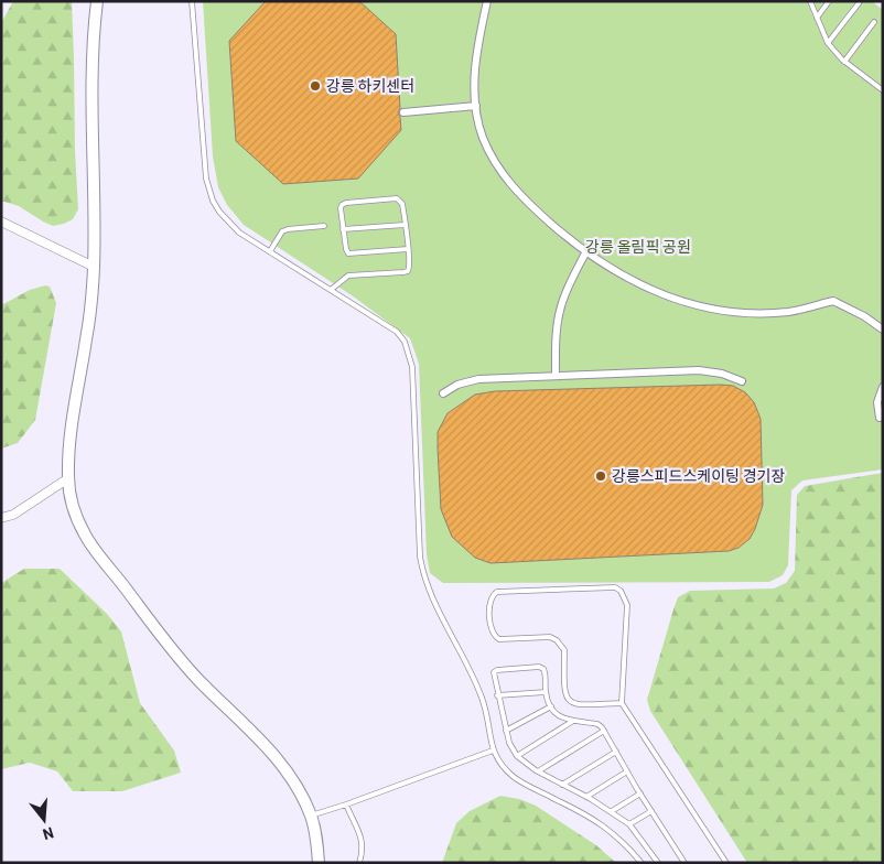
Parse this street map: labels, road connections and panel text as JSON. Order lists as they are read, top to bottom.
{
  "parks": ["강릉 올림픽 공원"],
  "places": ["강릉 하키센터", "강릉스피드스케이팅 경기장"],
  "north": "bottom"
}
